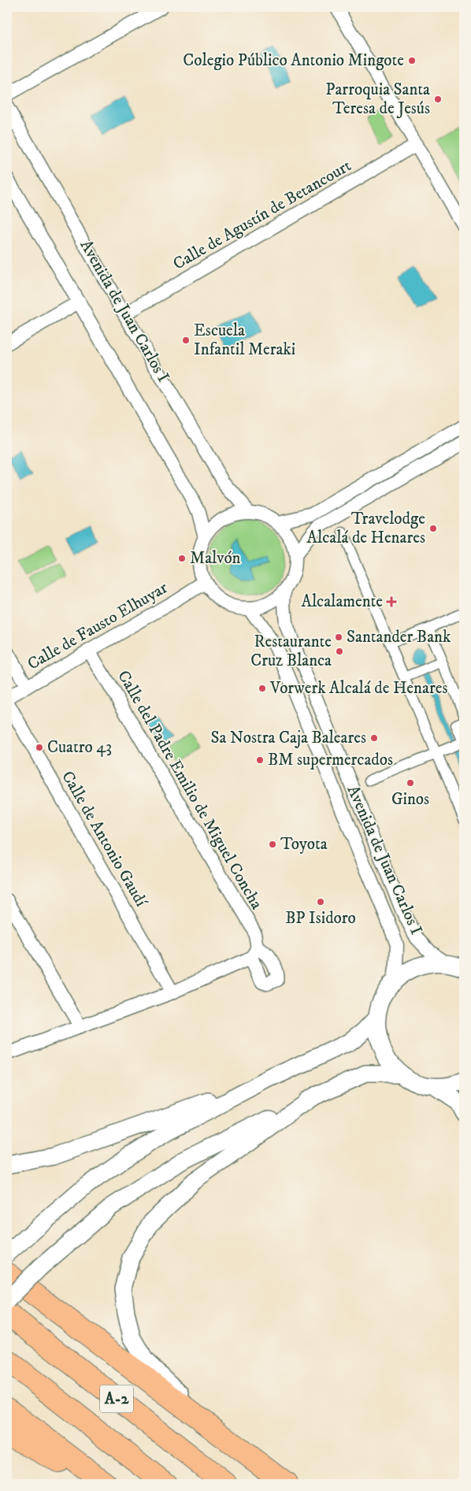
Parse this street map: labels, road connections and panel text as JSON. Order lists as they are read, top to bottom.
{
  "streets": {
    "highway": ["A-2"],
    "street": [
      "Calle de Agustín de Betancourt",
      "Avenida de Juan Carlos I",
      "Calle de Fausto Elhuyar",
      "Calle del Padre Emilio de Miguel Concha",
      "Calle de Antonio Gaudí"
    ]
  },
  "crossings": [
    ["Calle de Agustín de Betancourt", "Avenida de Juan Carlos I"],
    ["Avenida de Juan Carlos I", "Calle de Fausto Elhuyar"],
    ["Calle de Fausto Elhuyar", "Calle del Padre Emilio de Miguel Concha"],
    ["Calle del Padre Emilio de Miguel Concha", "Calle de Antonio Gaudí"]
  ],
  "places": {
    "other": [
      "Colegio Público Antonio Mingote",
      "Parroquia Santa Teresa de Jesús",
      "Escuela Infantil Meraki",
      "Travelodge Alcalá de Henares",
      "Malvón",
      "Santander Bank",
      "Restaurante Cruz Blanca",
      "Vorwerk Alcalá de Henares",
      "Sa Nostra Caja Baleares",
      "Cuatro 43",
      "BM supermercados",
      "Ginos",
      "Toyota",
      "BP Isidoro"
    ],
    "health": ["Alcalamente"]
  }
}
